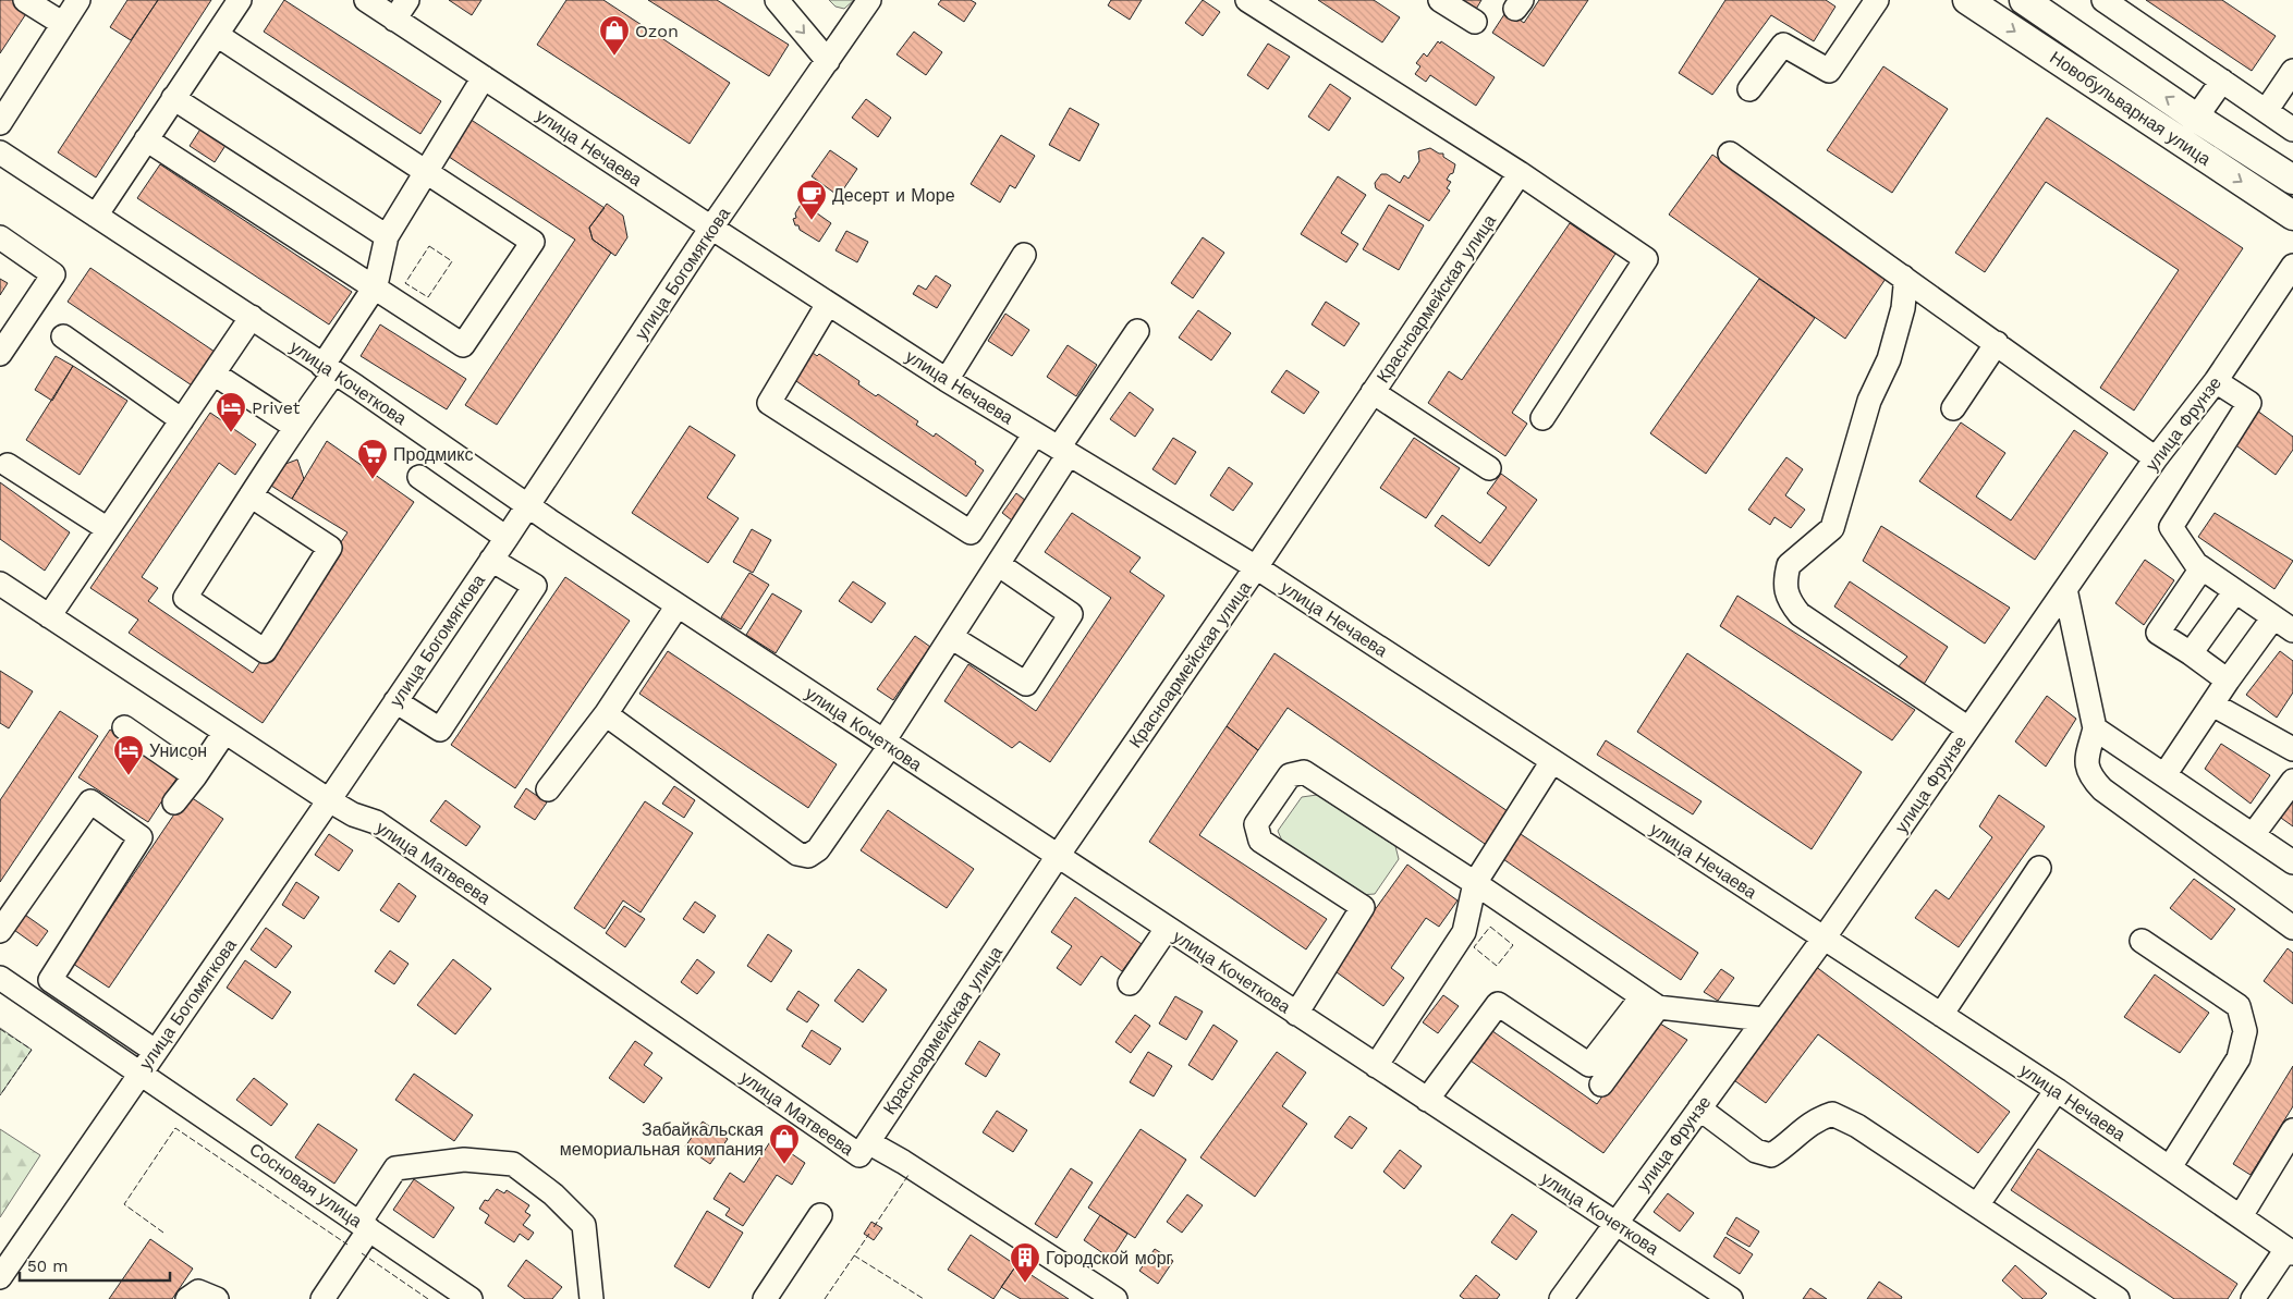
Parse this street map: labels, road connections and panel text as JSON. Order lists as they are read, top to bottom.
{
  "streets": {
    "main road": ["Новобульварная улица"],
    "street": [
      "улица Нечаева",
      "улица Богомягкова",
      "Красноармейская улица",
      "улица Кочеткова",
      "улица Фрунзе",
      "улица Матвеева",
      "Сосновая улица"
    ]
  },
  "crossings": [
    ["улица Нечаева", "улица Богомягкова"],
    ["улица Нечаева", "Красноармейская улица"],
    ["улица Нечаева", "улица Фрунзе"],
    ["улица Богомягкова", "улица Кочеткова"],
    ["улица Богомягкова", "улица Матвеева"],
    ["улица Богомягкова", "Сосновая улица"],
    ["Красноармейская улица", "улица Кочеткова"],
    ["Красноармейская улица", "улица Матвеева"],
    ["улица Кочеткова", "улица Фрунзе"]
  ],
  "places": {
    "shop": ["Ozon", "Забайкальская мемориальная компания"],
    "cafe": ["Десерт и Море"],
    "hotel": ["Privet", "Унисон"],
    "supermarket": ["Продмикс"],
    "building": ["Городской морг"]
  },
  "scale_bar": "50 m"
}
